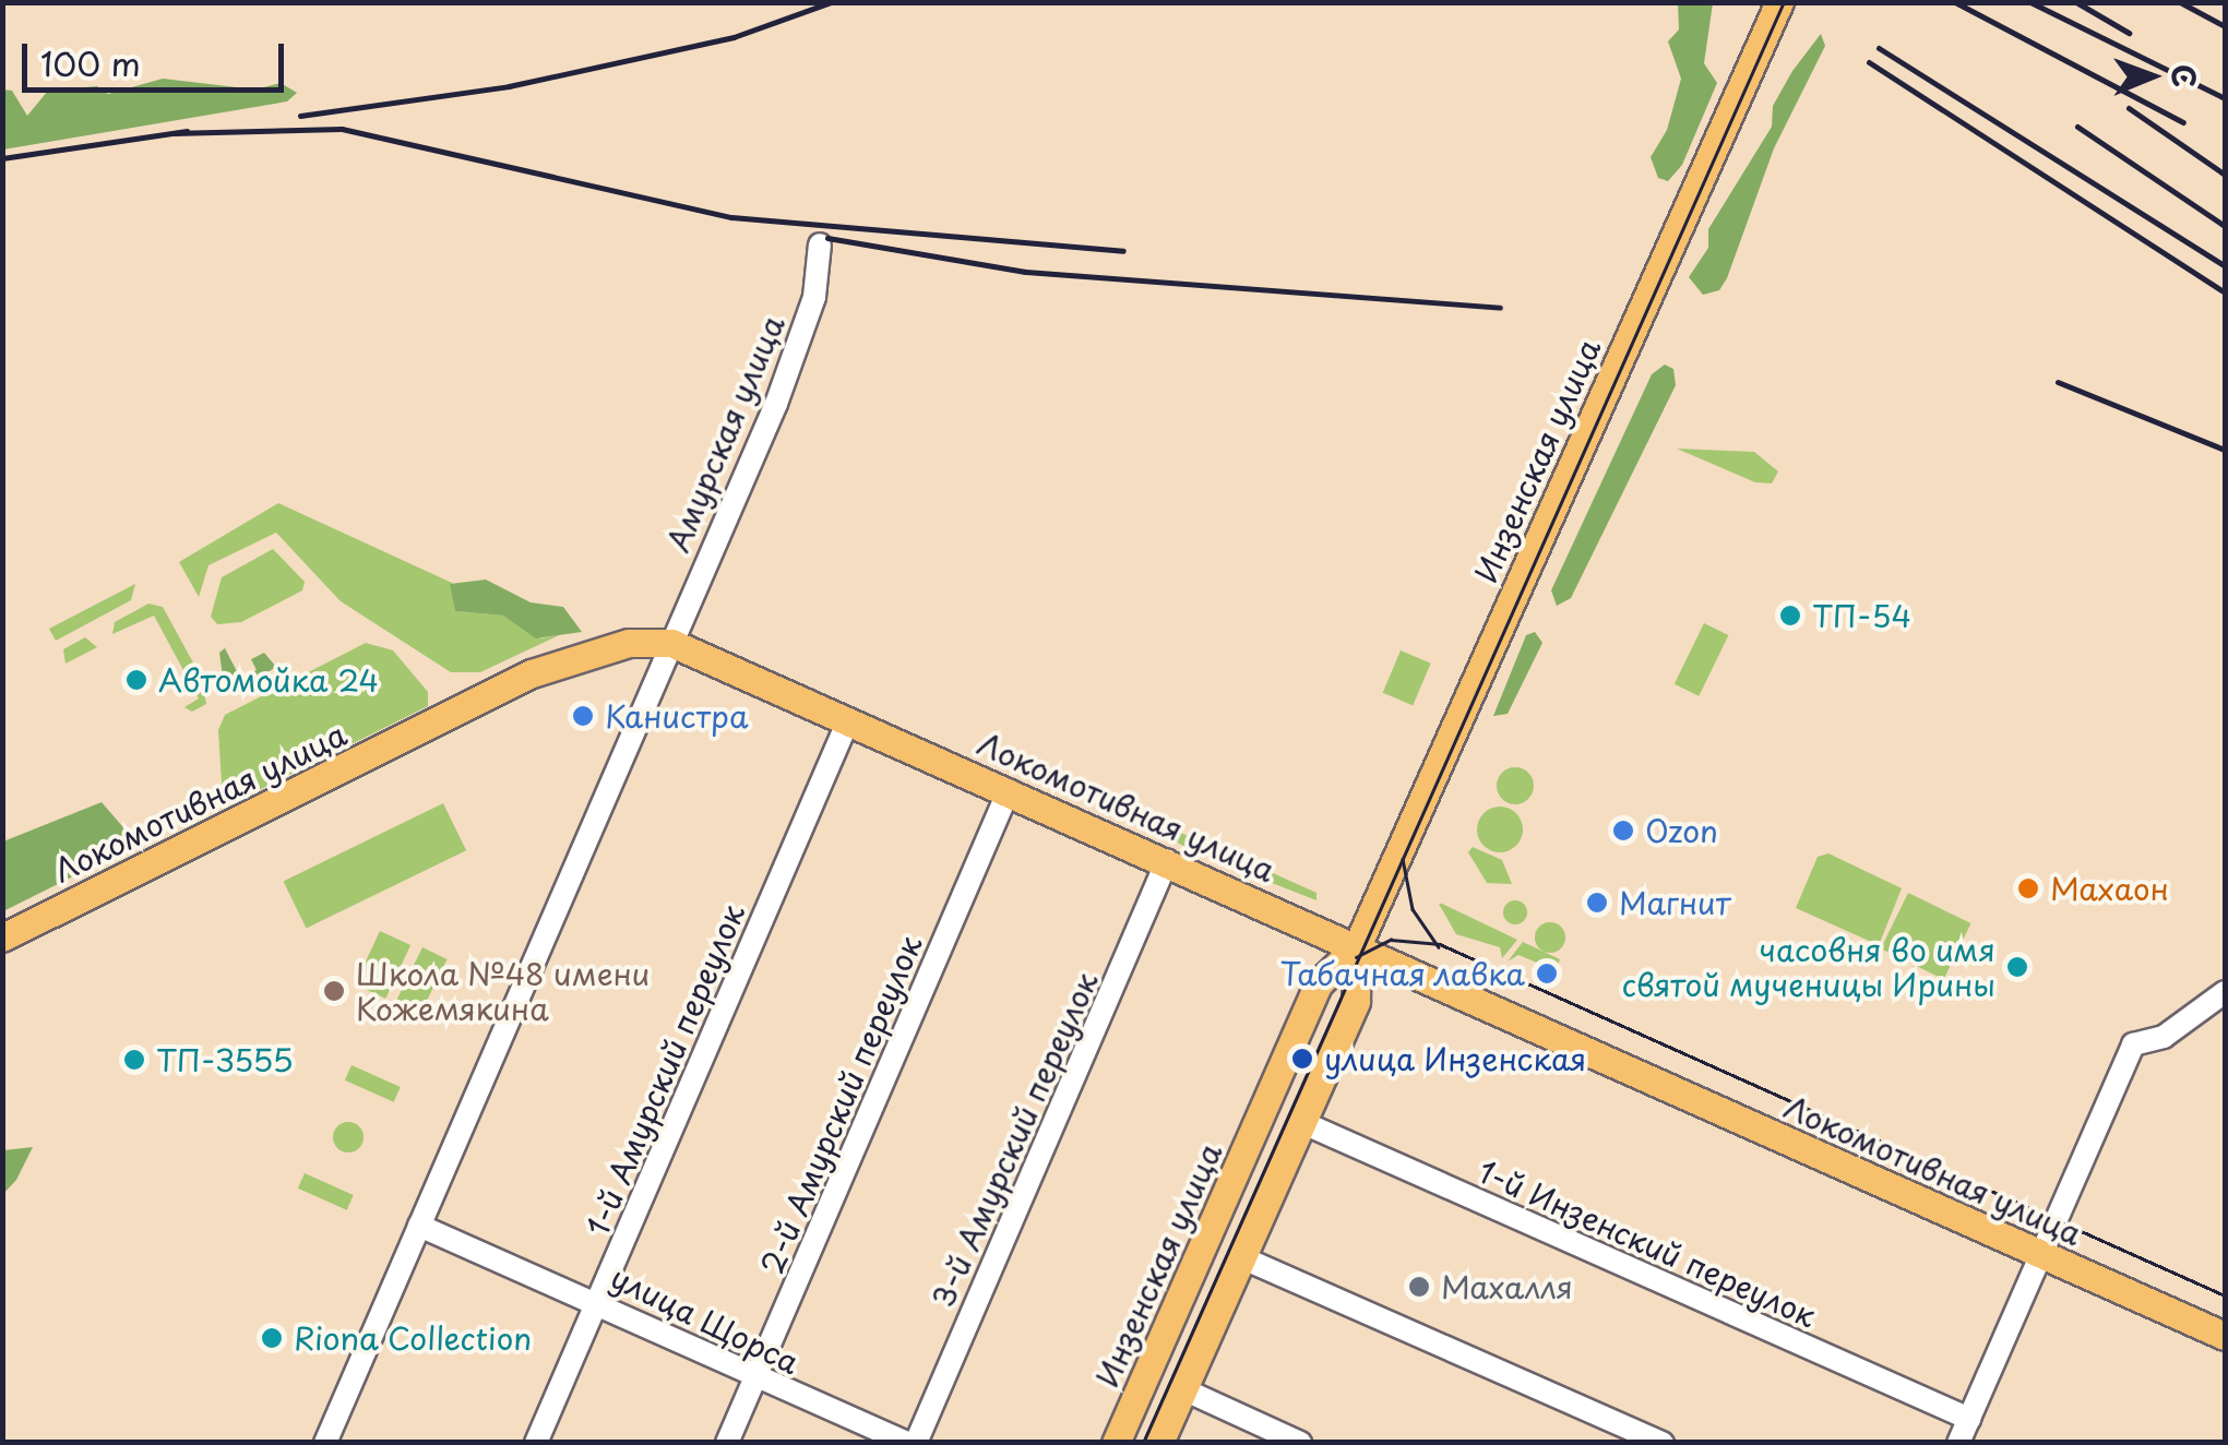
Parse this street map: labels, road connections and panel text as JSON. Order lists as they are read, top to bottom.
{
  "streets": {
    "main road": ["Инзенская улица", "Локомотивная улица"],
    "street": [
      "Амурская улица",
      "1-й Амурский переулок",
      "2-й Амурский переулок",
      "3-й Амурский переулок",
      "1-й Инзенский переулок",
      "улица Щорса"
    ]
  },
  "crossings": [
    ["Амурская улица", "Локомотивная улица"],
    ["Амурская улица", "улица Щорса"],
    ["Инзенская улица", "Локомотивная улица"],
    ["Инзенская улица", "1-й Инзенский переулок"],
    ["Локомотивная улица", "1-й Амурский переулок"],
    ["Локомотивная улица", "2-й Амурский переулок"],
    ["Локомотивная улица", "3-й Амурский переулок"],
    ["1-й Амурский переулок", "улица Щорса"],
    ["2-й Амурский переулок", "улица Щорса"]
  ],
  "places": [
    "ТП-54",
    "Автомойка 24",
    "Канистра",
    "Ozon",
    "Махаон",
    "Магнит",
    "часовня во имя святой мученицы Ирины",
    "Табачная лавка",
    "Школа №48 имени Кожемякина",
    "улица Инзенская",
    "ТП-3555",
    "Махалля",
    "Riona Collection"
  ],
  "scale_bar": "100 m",
  "north": "right"
}
